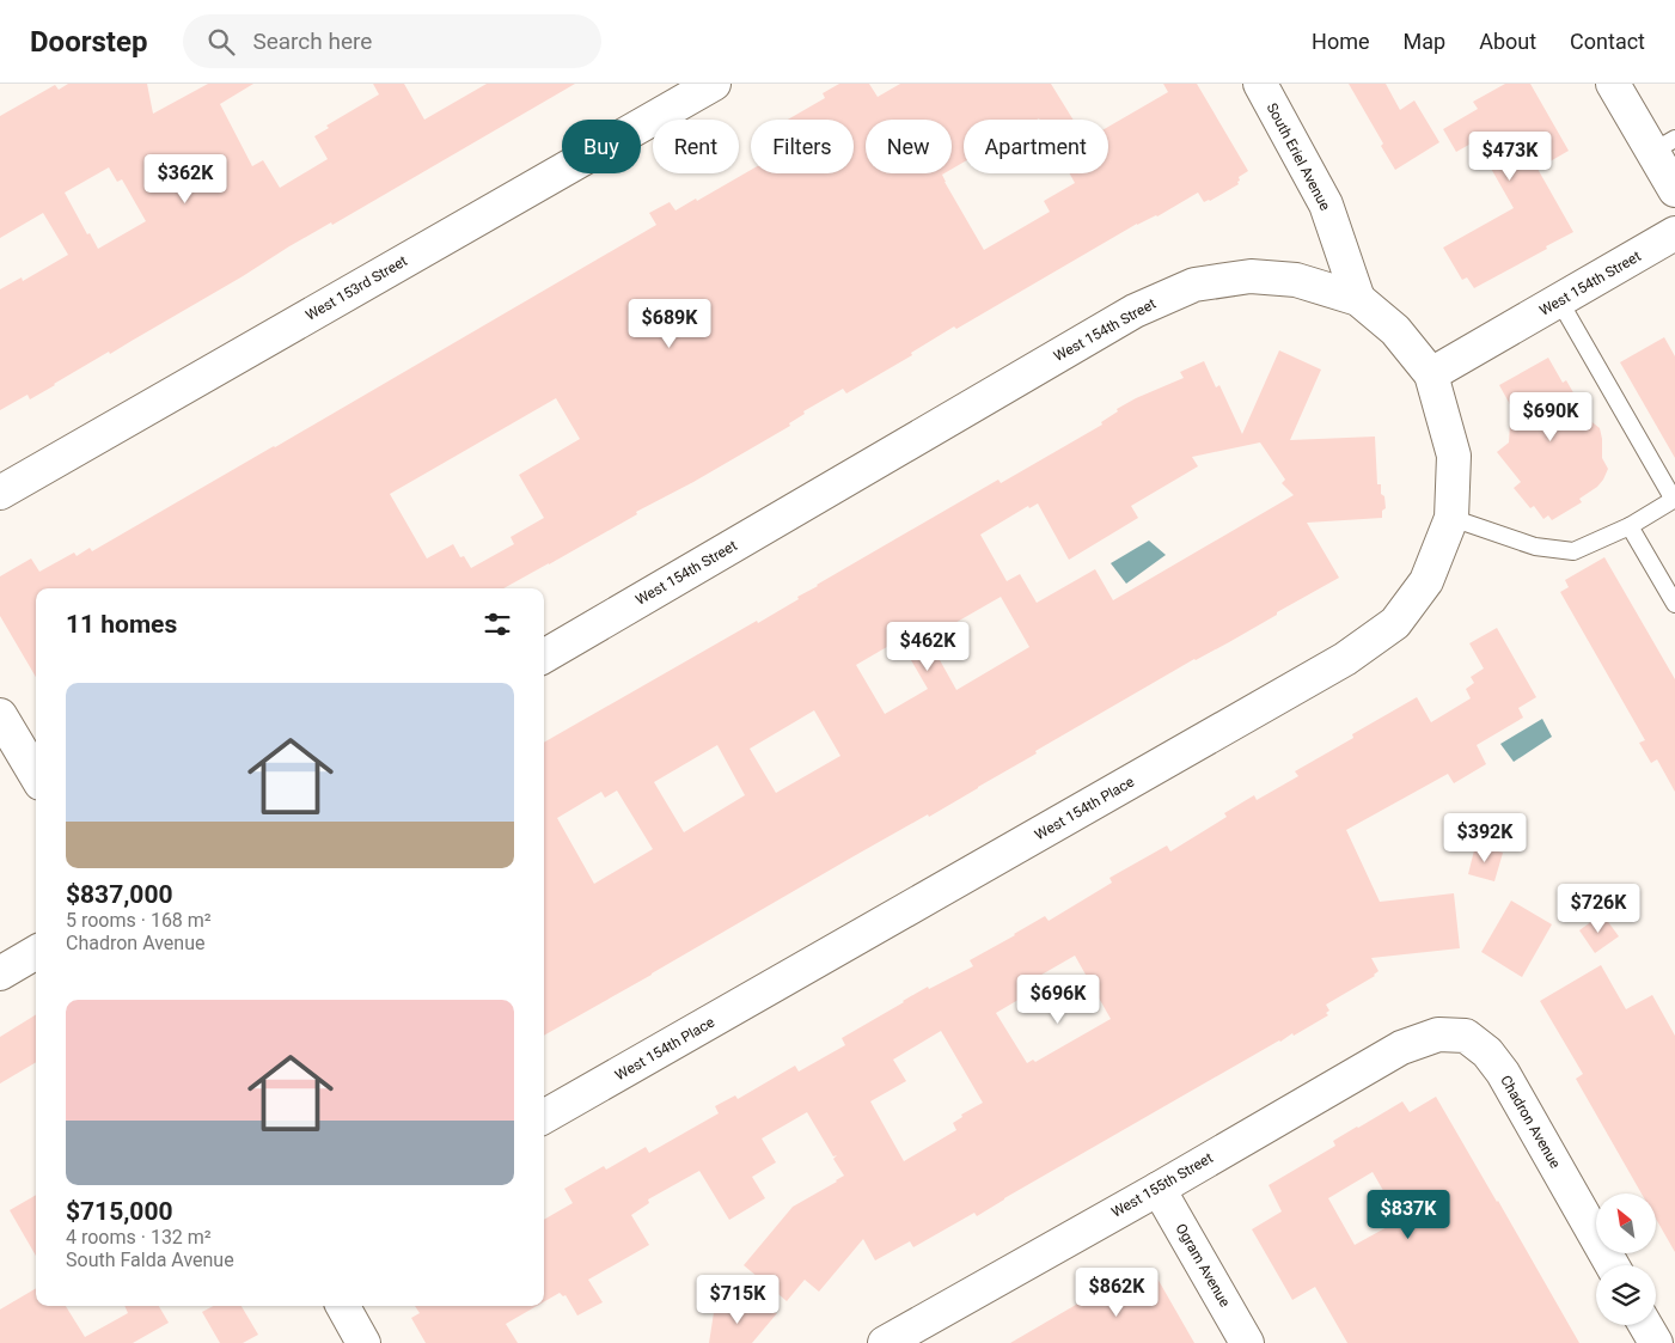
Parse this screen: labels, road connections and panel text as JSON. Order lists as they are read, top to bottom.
{
  "streets": {
    "street": [
      "South Eriel Avenue",
      "West 154th Street",
      "West 153rd Street",
      "West 154th Place",
      "Chadron Avenue",
      "West 155th Street",
      "Ogram Avenue"
    ]
  },
  "crossings": [
    ["South Eriel Avenue", "West 154th Street"],
    ["West 154th Street", "West 154th Place"],
    ["Chadron Avenue", "West 155th Street"],
    ["West 155th Street", "Ogram Avenue"]
  ],
  "north": "top left",
  "page": {
    "header": "Doorstep",
    "search": "Search here",
    "nav": [
      "Home",
      "Map",
      "About",
      "Contact"
    ],
    "chip": [
      "Buy",
      "Rent",
      "Filters",
      "New",
      "Apartment"
    ],
    "price": [
      "$473K",
      "$362K",
      "$689K",
      "$690K",
      "$462K",
      "$392K",
      "$726K",
      "$696K",
      "$837K",
      "$862K",
      "$715K"
    ],
    "heading": "11 homes",
    "list": [
      {
        "name": "$837,000",
        "note": "5 rooms · 168 m² · Chadron Avenue"
      },
      {
        "name": "$715,000",
        "note": "4 rooms · 132 m² · South Falda Avenue"
      }
    ]
  }
}
